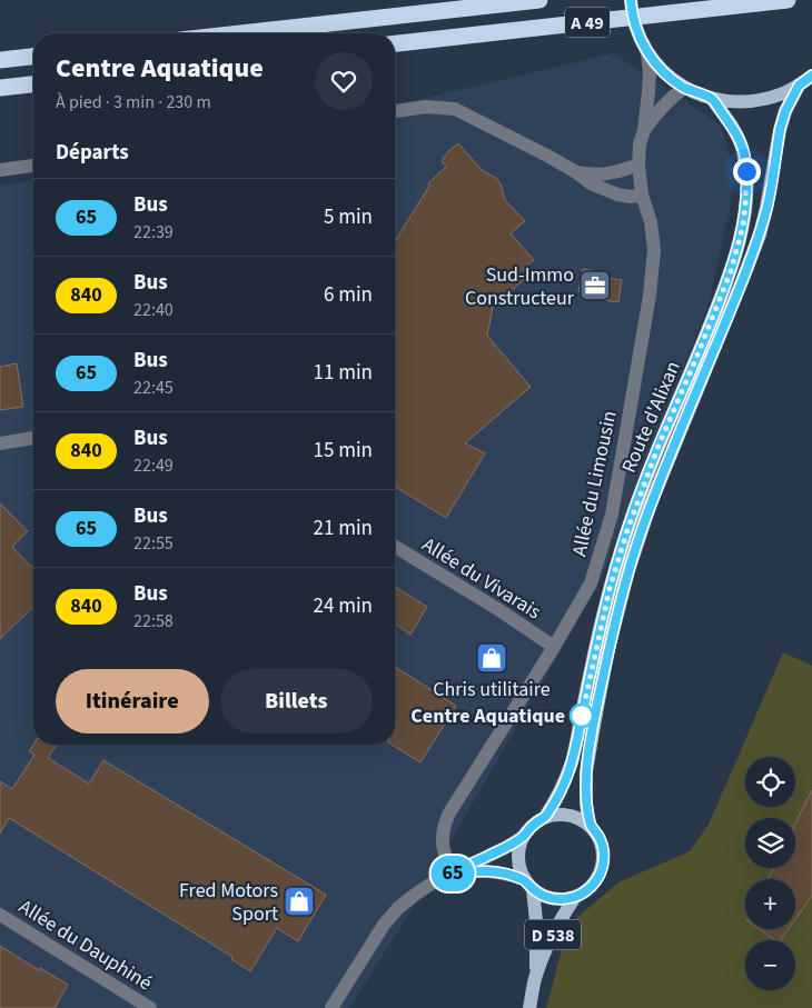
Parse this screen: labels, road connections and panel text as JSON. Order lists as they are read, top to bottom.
{
  "streets": {
    "highway": ["A 49"],
    "main road": ["Route d'Alixan", "D 538"],
    "street": ["Allée du Limousin", "Allée du Vivarais", "Allée du Dauphiné"]
  },
  "crossings": [
    ["Allée du Limousin", "Allée du Vivarais"]
  ],
  "places": {
    "office": ["Sud-Immo Constructeur"],
    "shop": ["Chris utilitaire", "Fred Motors Sport"],
    "other": ["Centre Aquatique"]
  },
  "lines": ["bus line 65"],
  "page": {
    "on_map": "65",
    "heading": [
      ["Centre Aquatique", "À pied · 3 min · 230 m"],
      "Départs"
    ],
    "list": [
      {
        "mark": "65",
        "name": "Bus",
        "note": "22:39",
        "value": "5 min"
      },
      {
        "mark": "840",
        "name": "Bus",
        "note": "22:40",
        "value": "6 min"
      },
      {
        "mark": "65",
        "name": "Bus",
        "note": "22:45",
        "value": "11 min"
      },
      {
        "mark": "840",
        "name": "Bus",
        "note": "22:49",
        "value": "15 min"
      },
      {
        "mark": "65",
        "name": "Bus",
        "note": "22:55",
        "value": "21 min"
      },
      {
        "mark": "840",
        "name": "Bus",
        "note": "22:58",
        "value": "24 min"
      }
    ],
    "buttons": ["Itinéraire", "Billets"],
    "map_buttons": ["+", "−"]
  }
}
